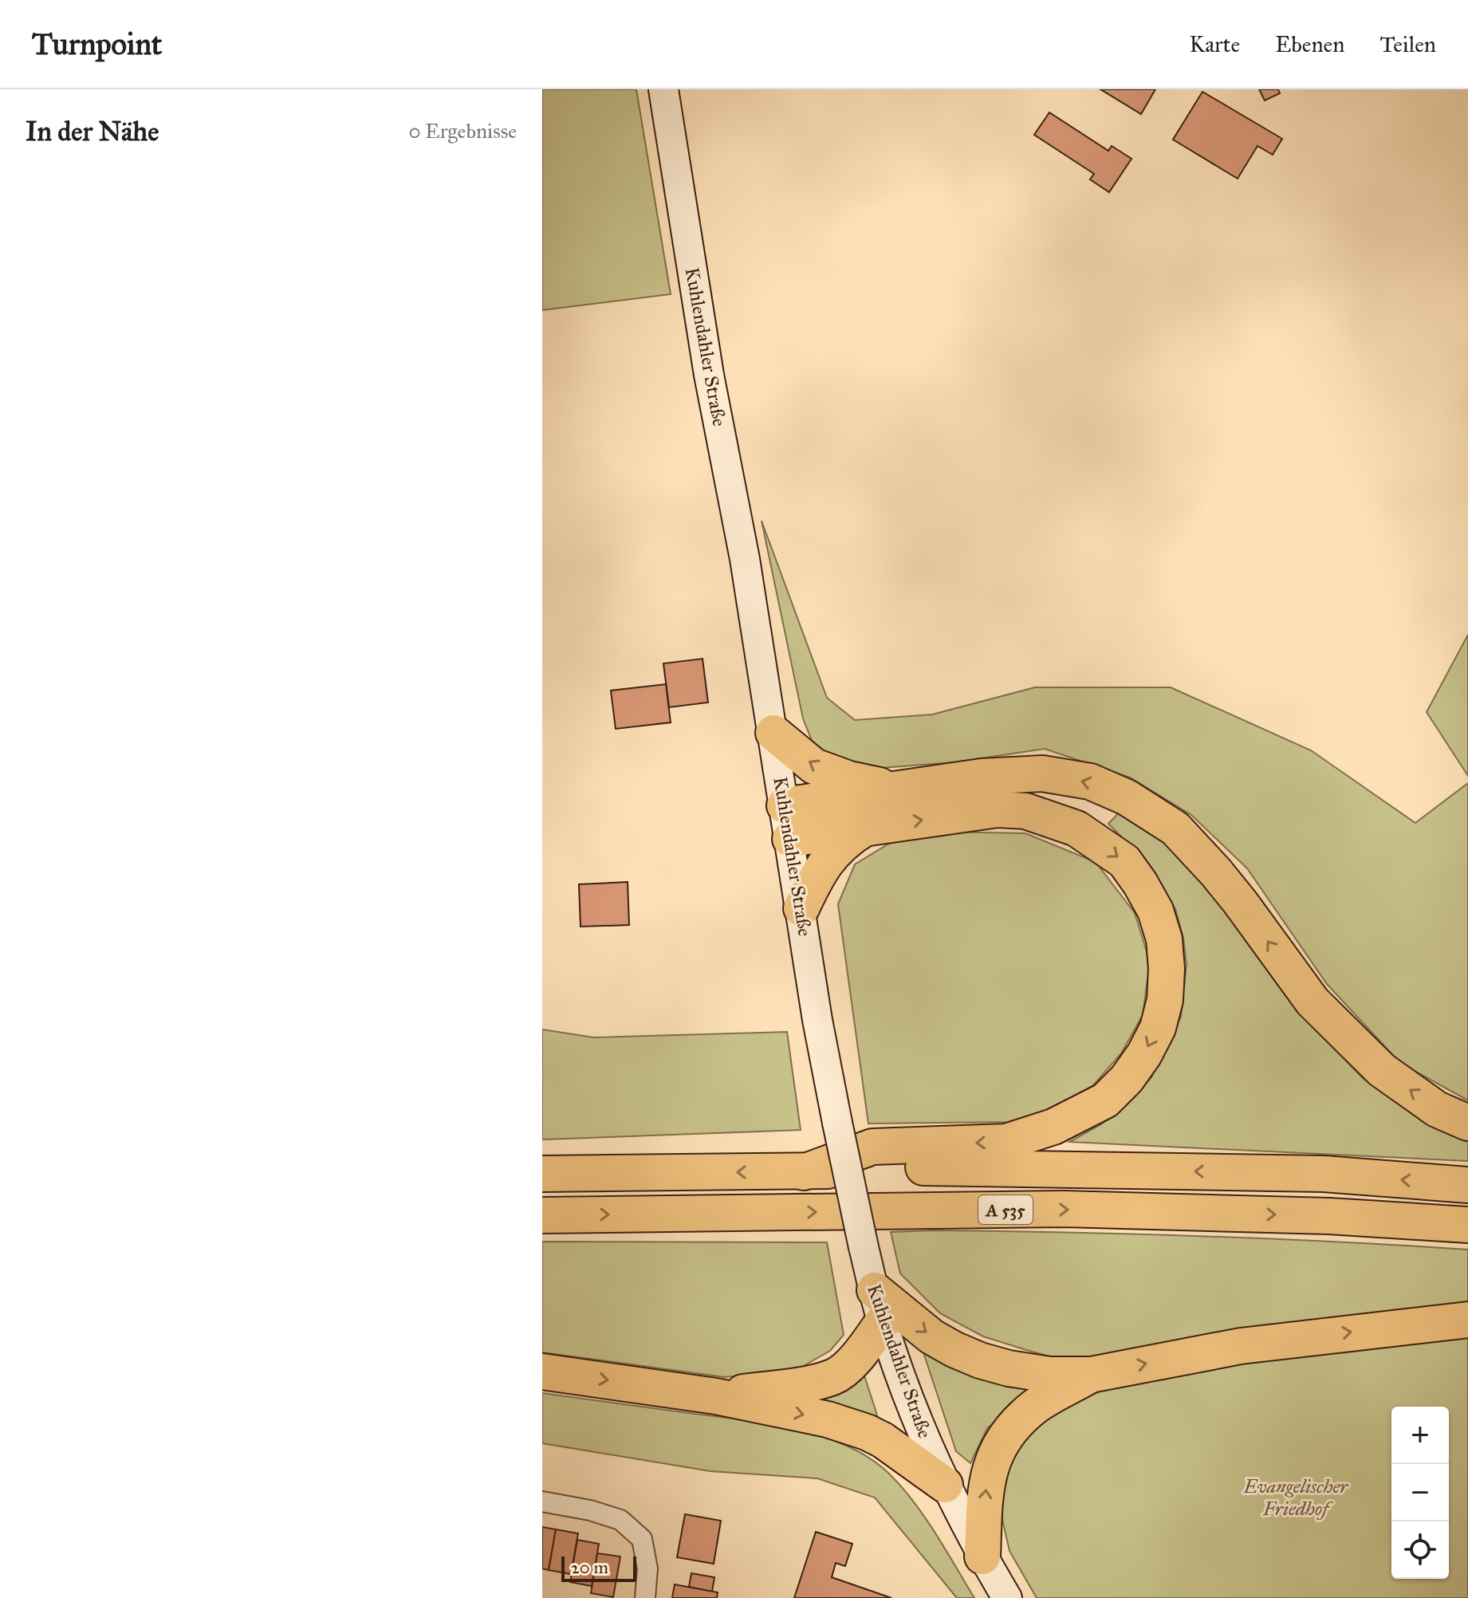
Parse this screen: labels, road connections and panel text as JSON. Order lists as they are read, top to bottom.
{
  "streets": {
    "highway": ["A 535"],
    "main road": ["Kuhlendahler Straße"]
  },
  "parks": ["Evangelischer Friedhof"],
  "scale_bar": "20 m",
  "page": {
    "header": "Turnpoint",
    "nav": ["Karte", "Ebenen", "Teilen"],
    "heading": ["In der Nähe", "0 Ergebnisse"],
    "map_buttons": ["+", "−"],
    "scale": "20 m"
  }
}
